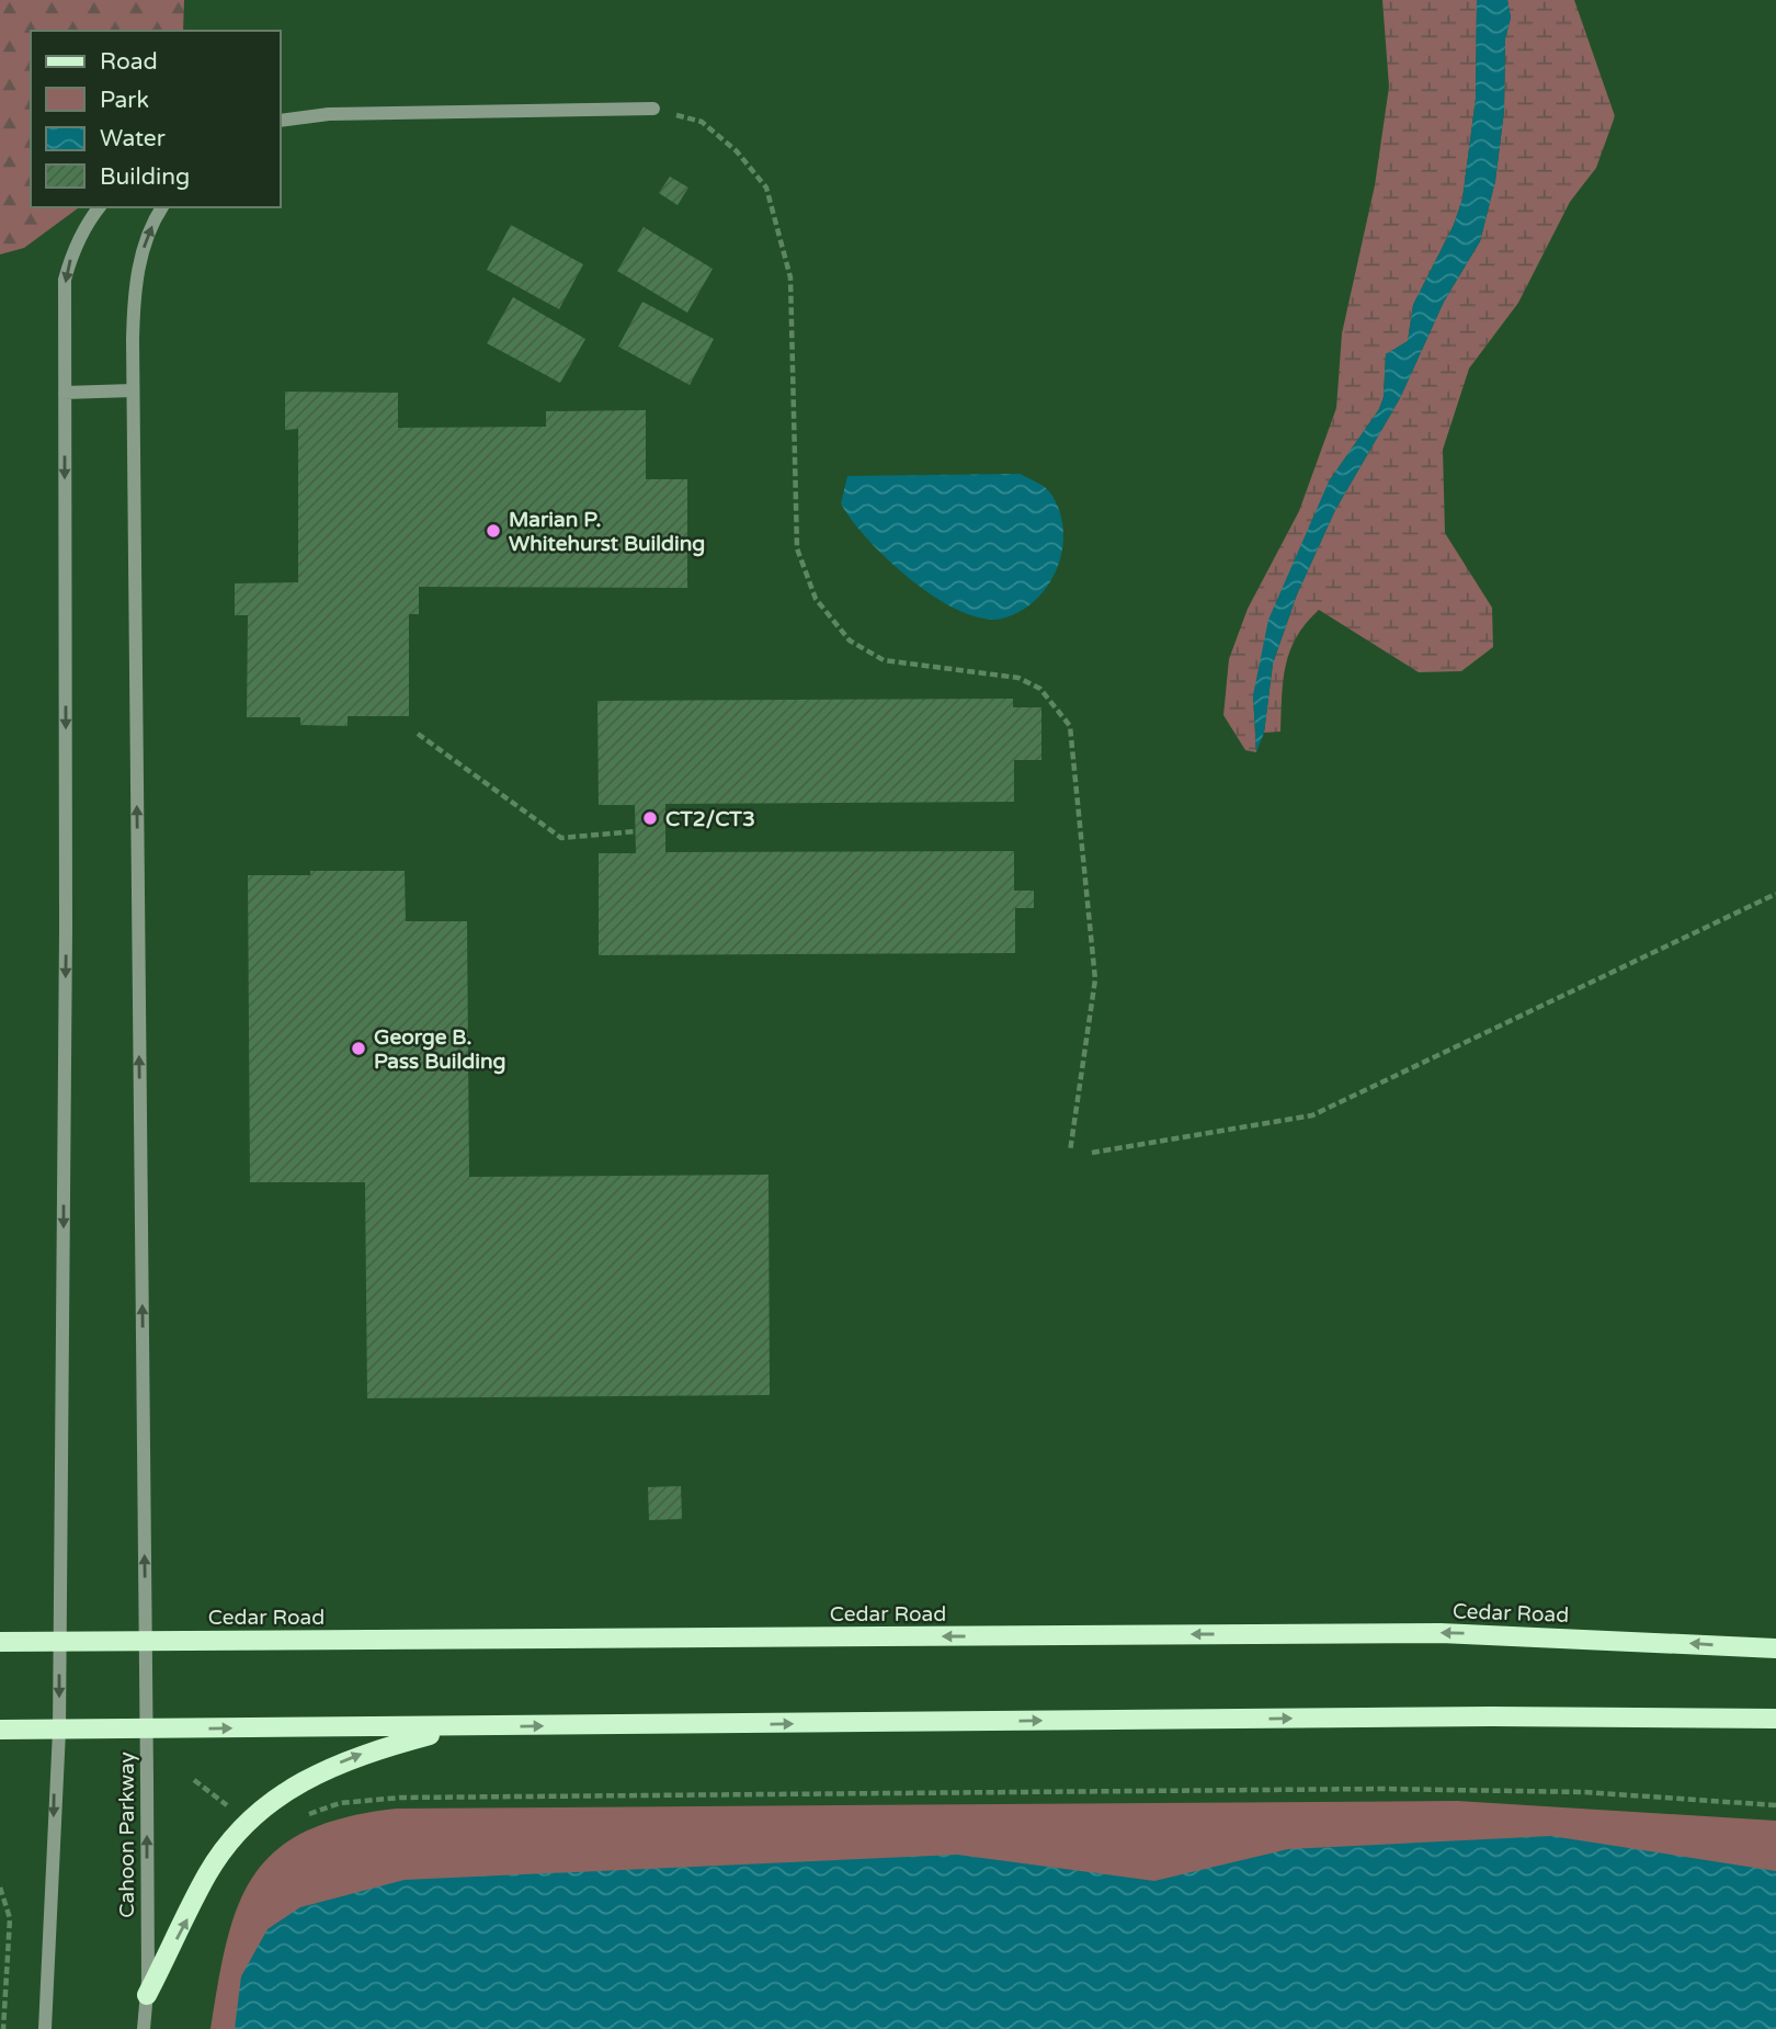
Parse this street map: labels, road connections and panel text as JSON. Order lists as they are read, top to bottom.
{
  "streets": {
    "main road": ["Cedar Road"],
    "street": ["Cahoon Parkway"]
  },
  "crossings": [
    ["Cedar Road", "Cahoon Parkway"]
  ],
  "places": ["Marian P. Whitehurst Building", "CT2/CT3", "George B. Pass Building"],
  "legend": [
    "Road",
    "Park",
    "Water",
    "Building"
  ]
}
